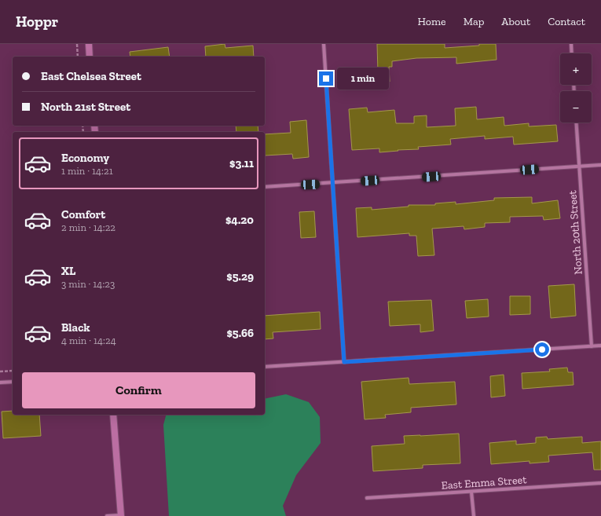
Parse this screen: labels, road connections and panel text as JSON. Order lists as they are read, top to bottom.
{
  "streets": {
    "street": ["North 20th Street", "East Emma Street"]
  },
  "page": {
    "header": "Hoppr",
    "nav": [
      "Home",
      "Map",
      "About",
      "Contact"
    ],
    "map_buttons": ["+", "−"],
    "banner": ["East Chelsea Street", "North 21st Street"],
    "bubble": "1 min",
    "list": [
      {
        "name": "Economy",
        "note": "1 min · 14:21",
        "value": "$3.11"
      },
      {
        "name": "Comfort",
        "note": "2 min · 14:22",
        "value": "$4.20"
      },
      {
        "name": "XL",
        "note": "3 min · 14:23",
        "value": "$5.29"
      },
      {
        "name": "Black",
        "note": "4 min · 14:24",
        "value": "$5.66"
      }
    ],
    "buttons": "Confirm"
  }
}
